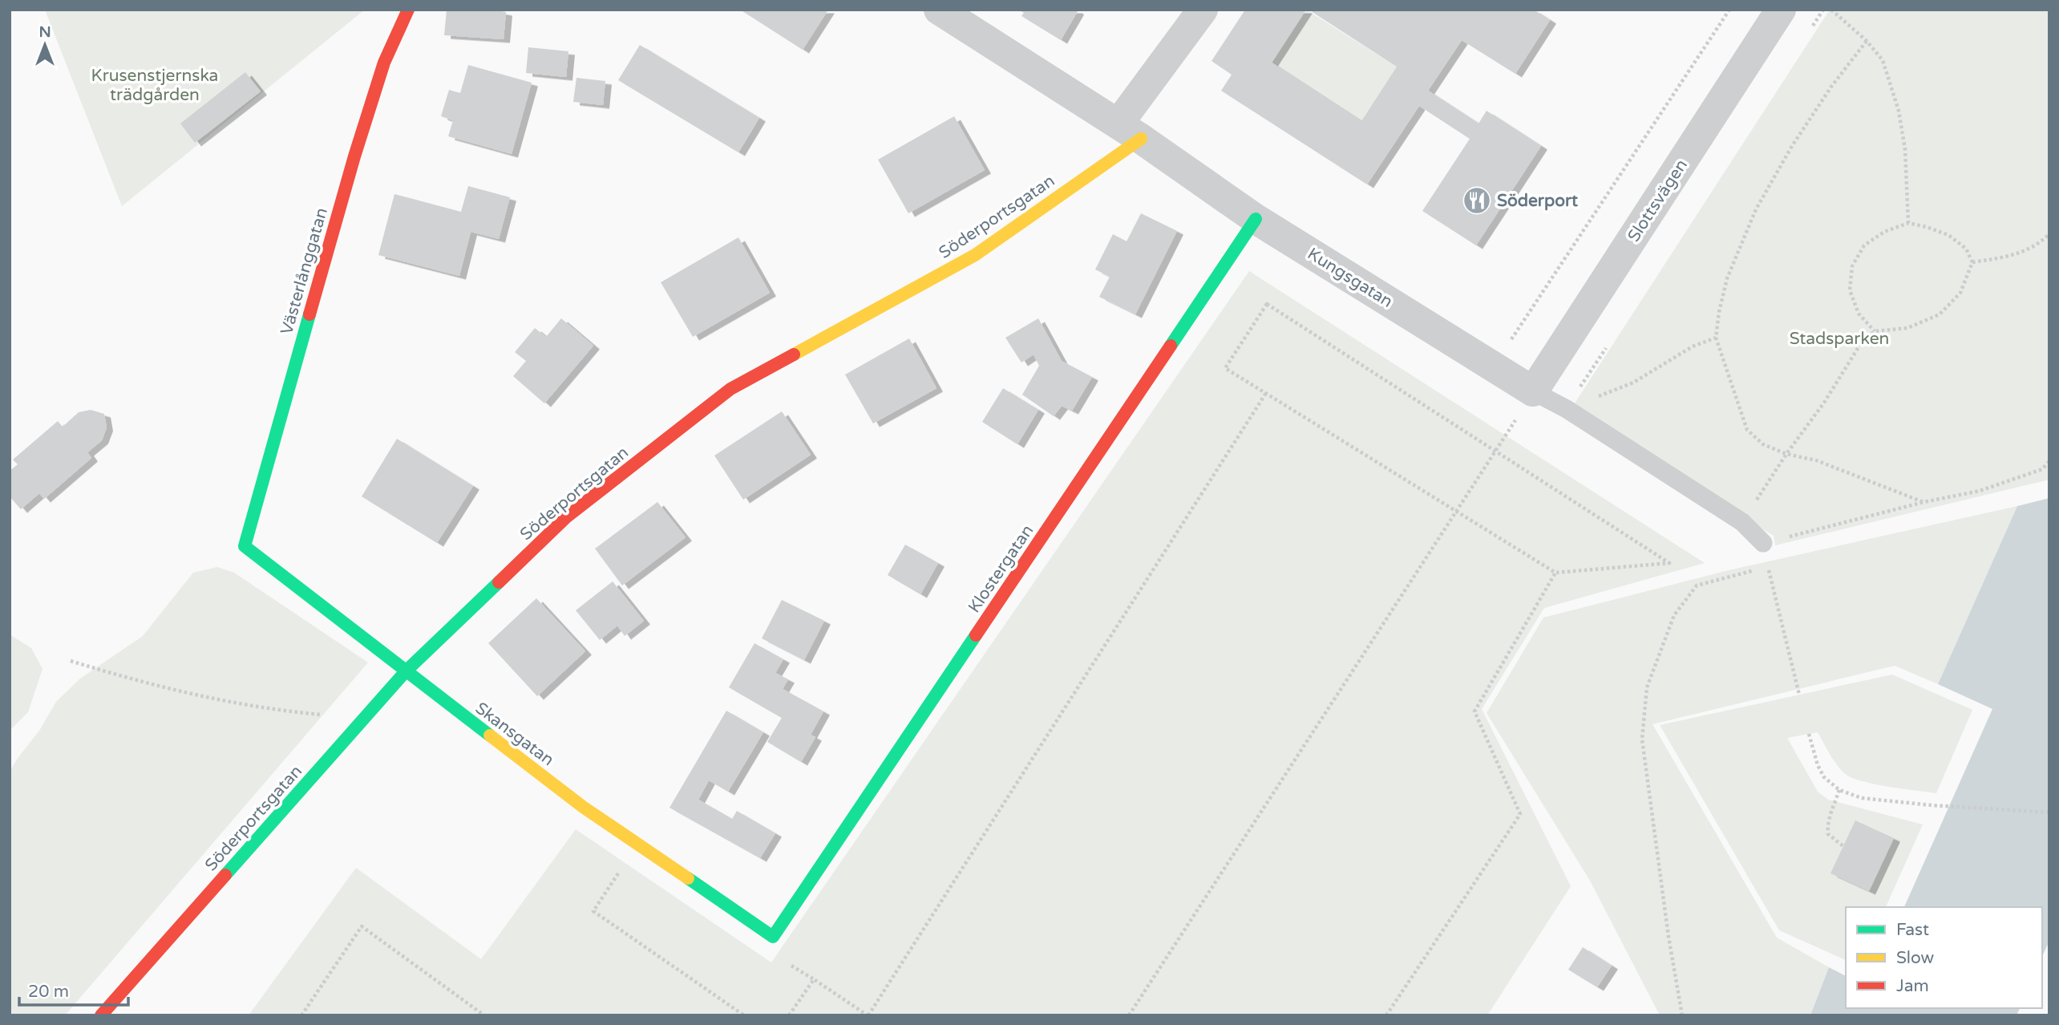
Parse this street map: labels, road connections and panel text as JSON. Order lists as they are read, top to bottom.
{
  "streets": {
    "street": [
      "Slottsvägen",
      "Söderportsgatan",
      "Västerlånggatan",
      "Kungsgatan",
      "Klostergatan",
      "Skansgatan"
    ]
  },
  "crossings": [
    ["Slottsvägen", "Kungsgatan"],
    ["Söderportsgatan", "Kungsgatan"],
    ["Söderportsgatan", "Skansgatan"],
    ["Västerlånggatan", "Skansgatan"],
    ["Kungsgatan", "Klostergatan"],
    ["Klostergatan", "Skansgatan"]
  ],
  "parks": ["Krusenstjernska trädgården", "Stadsparken"],
  "places": {
    "restaurant": ["Söderport"]
  },
  "legend": ["Fast", "Slow", "Jam"],
  "scale_bar": "20 m",
  "north": "top"
}
